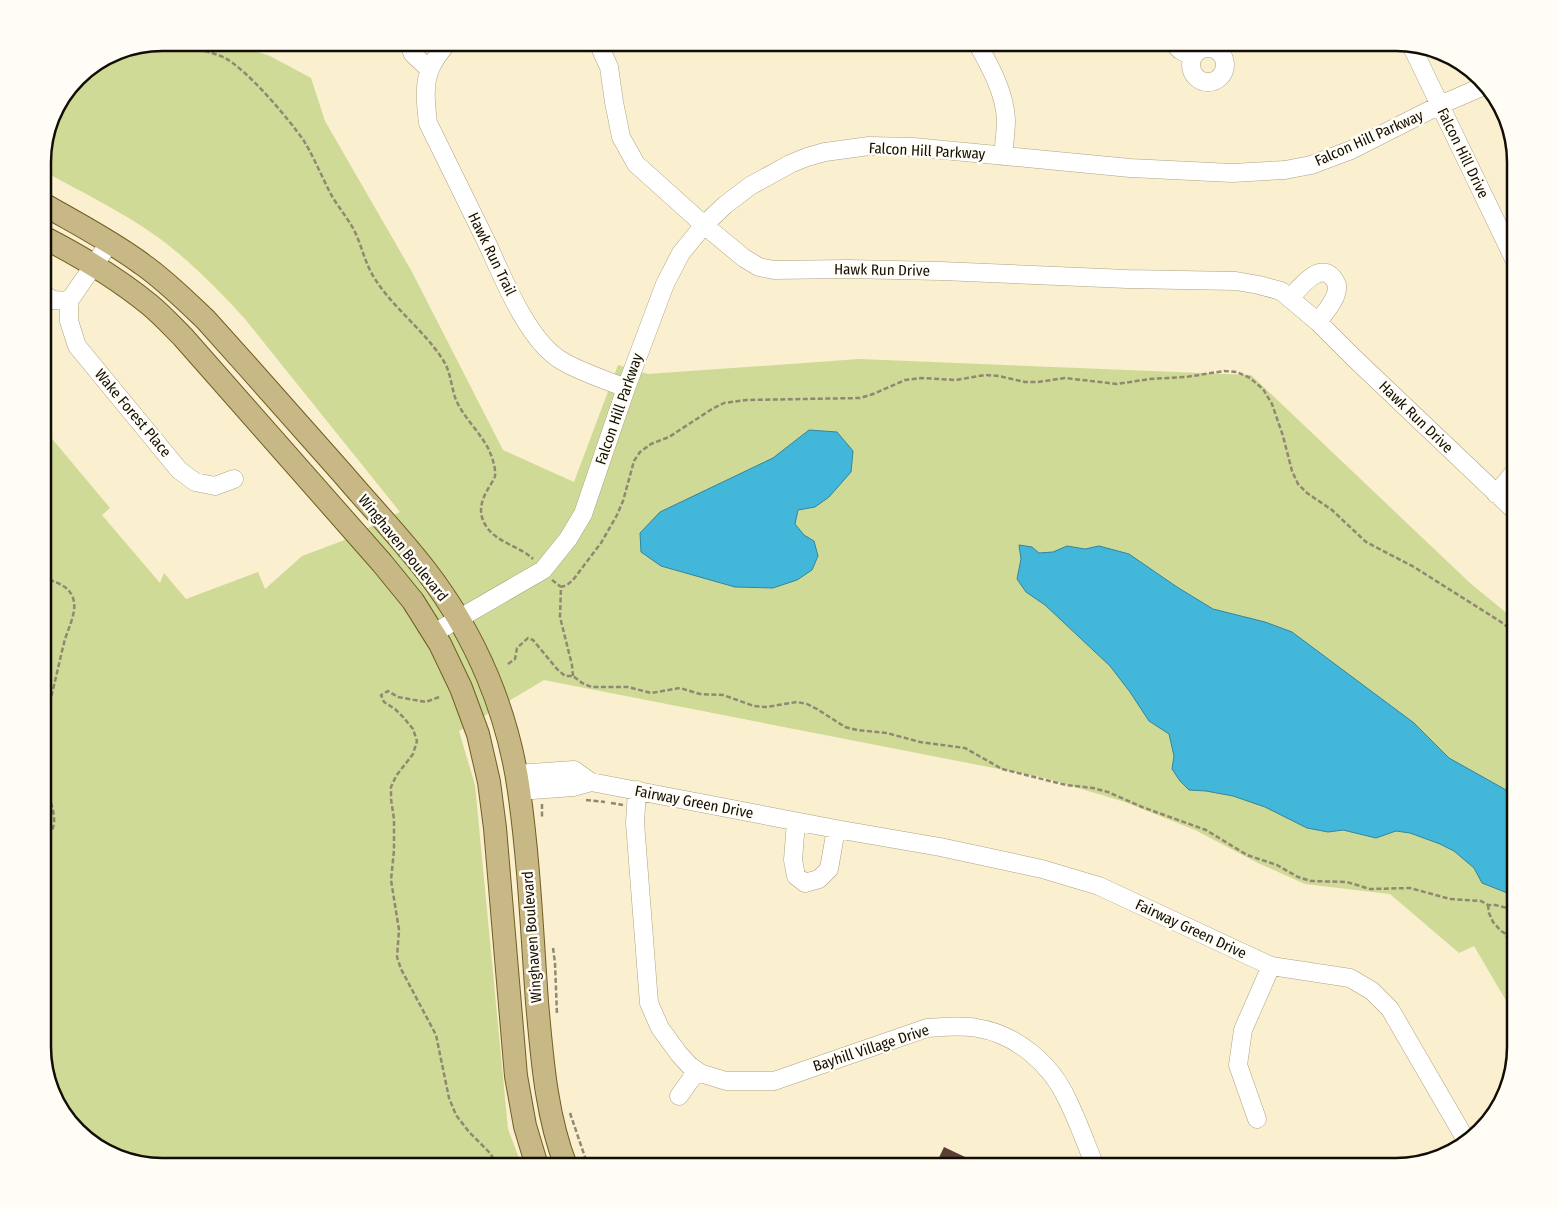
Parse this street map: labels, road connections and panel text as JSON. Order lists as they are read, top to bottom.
{
  "streets": {
    "main road": ["Winghaven Boulevard"],
    "street": [
      "Falcon Hill Parkway",
      "Falcon Hill Drive",
      "Hawk Run Trail",
      "Hawk Run Drive",
      "Wake Forest Place",
      "Fairway Green Drive",
      "Bayhill Village Drive"
    ]
  },
  "crossings": [
    ["Falcon Hill Parkway", "Falcon Hill Drive"],
    ["Falcon Hill Parkway", "Hawk Run Trail"],
    ["Falcon Hill Parkway", "Hawk Run Drive"],
    ["Falcon Hill Parkway", "Winghaven Boulevard"],
    ["Winghaven Boulevard", "Fairway Green Drive"],
    ["Fairway Green Drive", "Bayhill Village Drive"]
  ]
}
